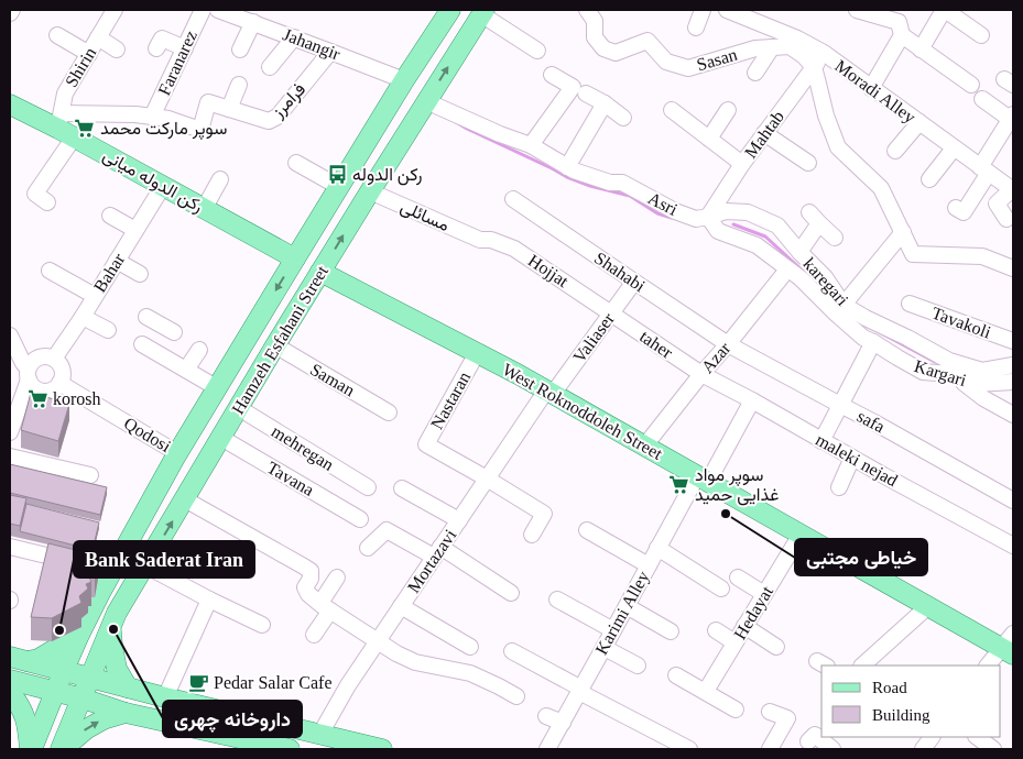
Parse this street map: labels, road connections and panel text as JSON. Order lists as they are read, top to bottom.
{
  "streets": {
    "main road": ["رکن الدوله میانی", "Hamzeh Esfahani Street", "West Roknoddoleh Street"],
    "street": [
      "Jahangir",
      "Sasan",
      "Faranarez",
      "Shirin",
      "Moradi Alley",
      "فرامرز",
      "Mahtab",
      "Asri",
      "مسائلی",
      "Hojjat",
      "Shahabi",
      "Bahar",
      "karegari",
      "Tavakoli",
      "Valiaser",
      "taher",
      "Azar",
      "Kargari",
      "Saman",
      "Nastaran",
      "safa",
      "Qodosi",
      "mehregan",
      "maleki nejad",
      "Tavana",
      "Mortazavi",
      "Karimi Alley",
      "Hedayat"
    ]
  },
  "crossings": [
    ["Jahangir", "فرامرز"],
    ["Jahangir", "Hamzeh Esfahani Street"],
    ["Sasan", "Mahtab"],
    ["Faranarez", "فرامرز"],
    ["Shirin", "فرامرز"],
    ["Shirin", "رکن الدوله میانی"],
    ["Moradi Alley", "Mahtab"],
    ["فرامرز", "رکن الدوله میانی"],
    ["Mahtab", "Asri"],
    ["Mahtab", "karegari"],
    ["رکن الدوله میانی", "Bahar"],
    ["رکن الدوله میانی", "Hamzeh Esfahani Street"],
    ["Asri", "karegari"],
    ["Asri", "Hamzeh Esfahani Street"],
    ["مسائلی", "Hojjat"],
    ["مسائلی", "Hamzeh Esfahani Street"],
    ["Hojjat", "Valiaser"],
    ["Hojjat", "taher"],
    ["Shahabi", "Valiaser"],
    ["Shahabi", "Azar"],
    ["Shahabi", "safa"],
    ["Bahar", "Qodosi"],
    ["Valiaser", "taher"],
    ["Valiaser", "West Roknoddoleh Street"],
    ["Valiaser", "Mortazavi"],
    ["Hamzeh Esfahani Street", "Saman"],
    ["Hamzeh Esfahani Street", "West Roknoddoleh Street"],
    ["Hamzeh Esfahani Street", "Qodosi"],
    ["Hamzeh Esfahani Street", "mehregan"],
    ["Hamzeh Esfahani Street", "Tavana"],
    ["taher", "Azar"],
    ["taher", "maleki nejad"],
    ["Azar", "West Roknoddoleh Street"],
    ["Azar", "safa"],
    ["Azar", "maleki nejad"],
    ["Nastaran", "West Roknoddoleh Street"],
    ["Nastaran", "Mortazavi"],
    ["West Roknoddoleh Street", "Mortazavi"],
    ["West Roknoddoleh Street", "Karimi Alley"],
    ["West Roknoddoleh Street", "Hedayat"],
    ["maleki nejad", "Karimi Alley"]
  ],
  "places": {
    "supermarket": ["سوپر مارکت محمد", "korosh", "سوپر مواد غذایی حمید"],
    "bus stop": ["رکن الدوله"],
    "other": ["خیاطی مجتبی", "داروخانه چهری", "Bank Saderat Iran"],
    "cafe": ["Pedar Salar Cafe"]
  },
  "legend": ["Road", "Building"]
}
